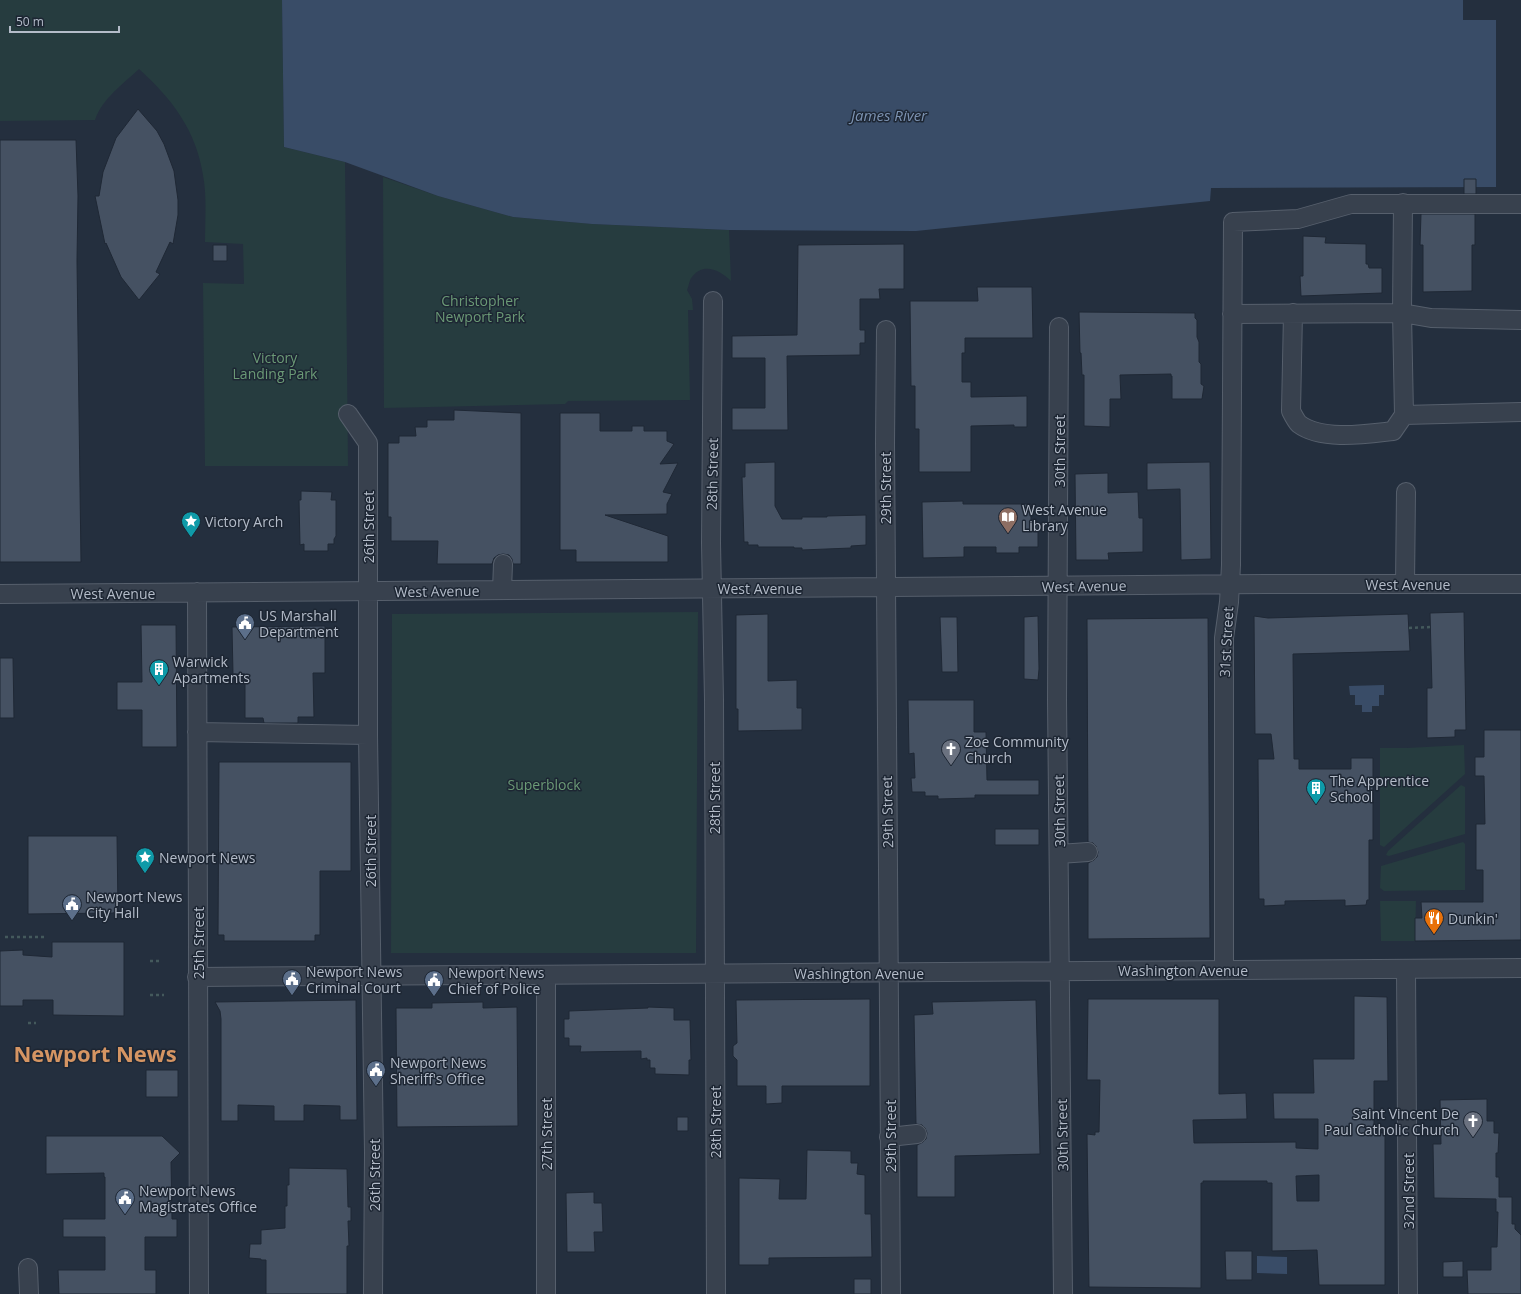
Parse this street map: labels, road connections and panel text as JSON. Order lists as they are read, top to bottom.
{
  "streets": {
    "street": [
      "30th Street",
      "28th Street",
      "29th Street",
      "26th Street",
      "West Avenue",
      "31st Street",
      "25th Street",
      "Washington Avenue",
      "27th Street",
      "32nd Street"
    ]
  },
  "crossings": [
    ["30th Street", "West Avenue"],
    ["30th Street", "Washington Avenue"],
    ["28th Street", "West Avenue"],
    ["28th Street", "Washington Avenue"],
    ["29th Street", "West Avenue"],
    ["29th Street", "Washington Avenue"],
    ["26th Street", "West Avenue"],
    ["26th Street", "Washington Avenue"],
    ["West Avenue", "31st Street"],
    ["West Avenue", "25th Street"],
    ["31st Street", "Washington Avenue"],
    ["25th Street", "Washington Avenue"],
    ["Washington Avenue", "27th Street"],
    ["Washington Avenue", "32nd Street"]
  ],
  "districts": ["Newport News"],
  "water": ["James River"],
  "parks": ["Christopher Newport Park", "Victory Landing Park", "Superblock"],
  "places": {
    "library": ["West Avenue Library"],
    "place": ["Victory Arch", "Newport News"],
    "public building": [
      "US Marshall Department",
      "Newport News City Hall",
      "Newport News Criminal Court",
      "Newport News Chief of Police",
      "Newport News Sheriff's Office",
      "Newport News Magistrates Office"
    ],
    "building": ["Warwick Apartments", "The Apprentice School"],
    "church": ["Zoe Community Church", "Saint Vincent De Paul Catholic Church"],
    "restaurant": ["Dunkin'"]
  },
  "scale_bar": "50 m"
}
